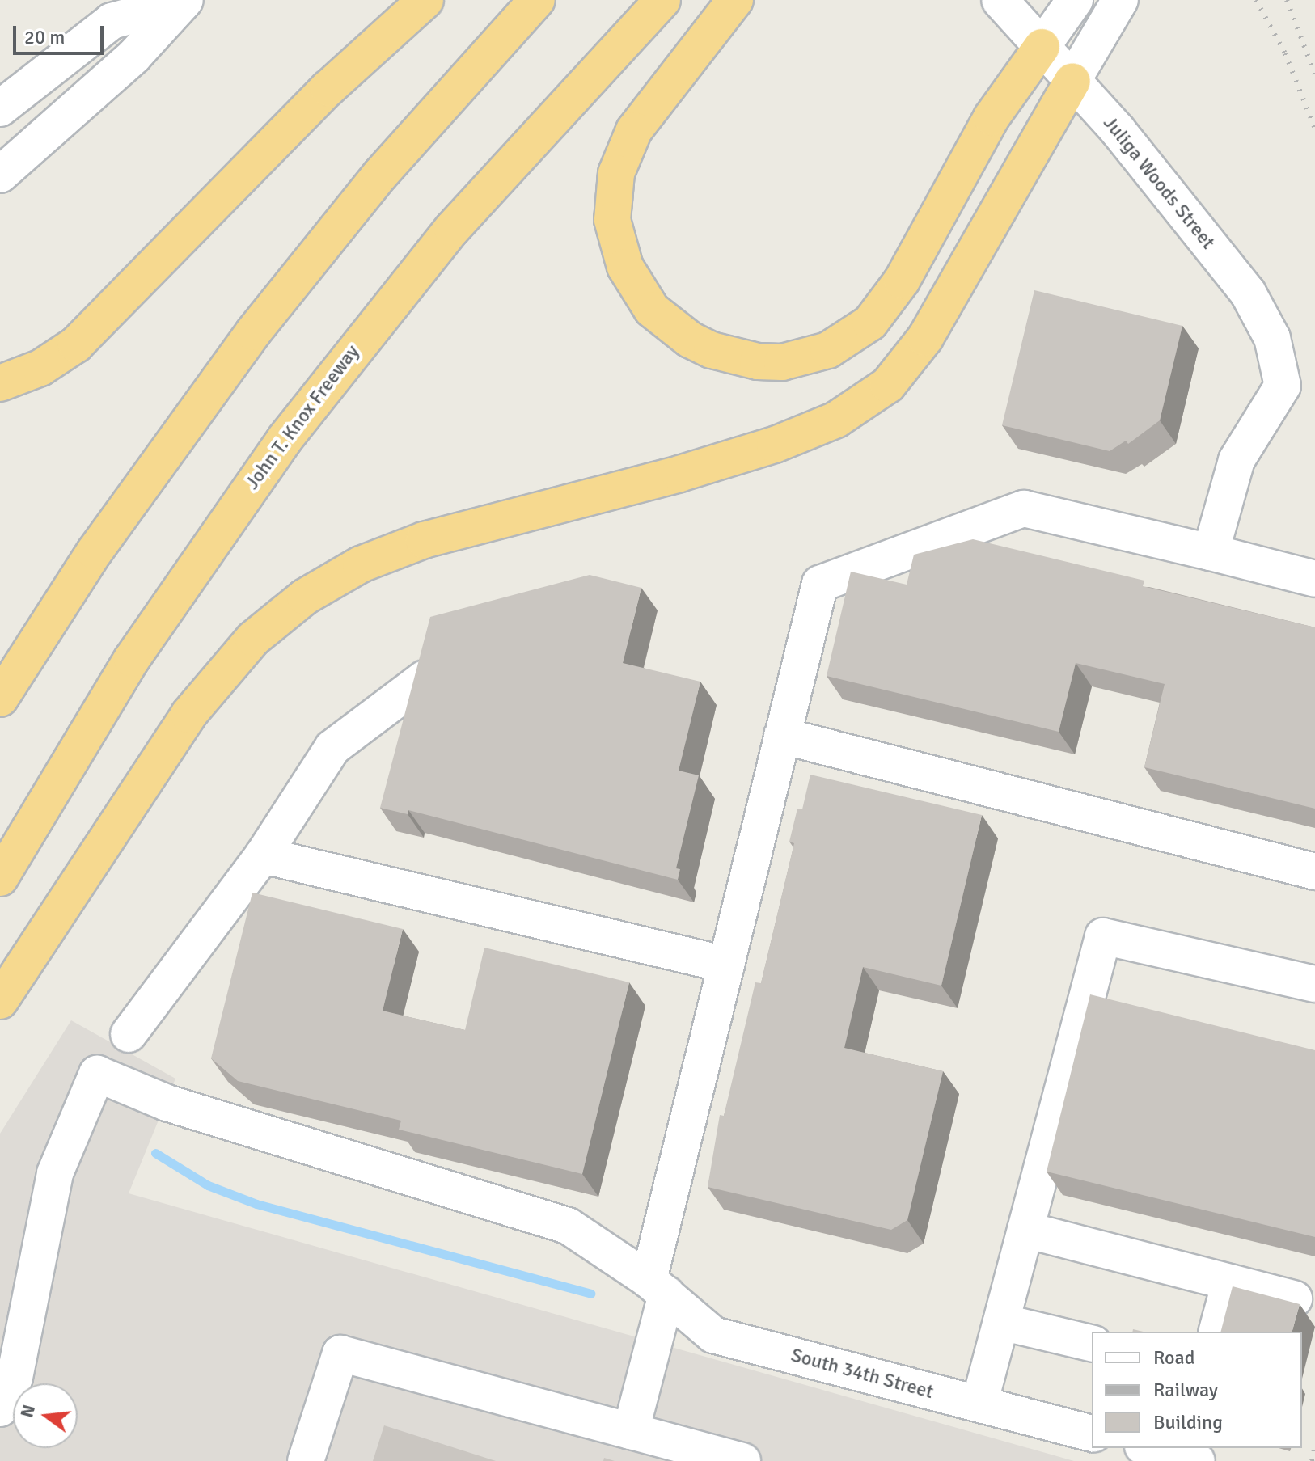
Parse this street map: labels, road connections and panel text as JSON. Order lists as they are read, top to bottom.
{
  "streets": {
    "highway": ["John T. Knox Freeway"],
    "street": ["Juliga Woods Street", "South 34th Street"]
  },
  "legend": ["Road", "Railway", "Building"],
  "scale_bar": "20 m",
  "north": "left"
}
